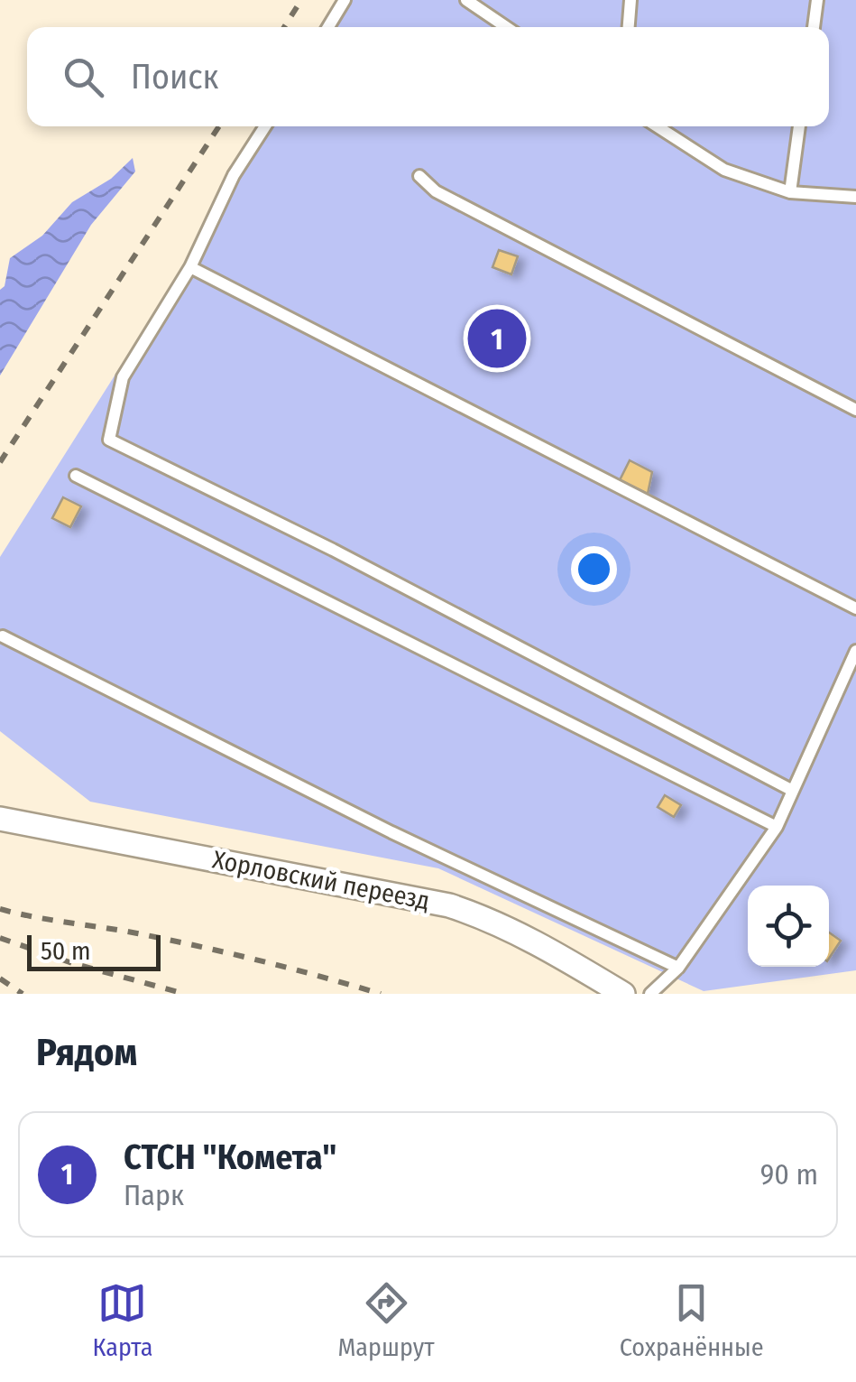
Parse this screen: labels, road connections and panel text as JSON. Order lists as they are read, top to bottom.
{
  "streets": {
    "street": ["Хорловский переезд"]
  },
  "scale_bar": "50 m",
  "page": {
    "search": "Поиск",
    "pins": "1",
    "scale": "50 m",
    "heading": "Рядом",
    "list": [
      {
        "mark": "1",
        "name": "СТСН \"Комета\"",
        "note": "Парк",
        "value": "90 m"
      }
    ],
    "nav": ["Карта", "Маршрут", "Сохранённые"]
  }
}
